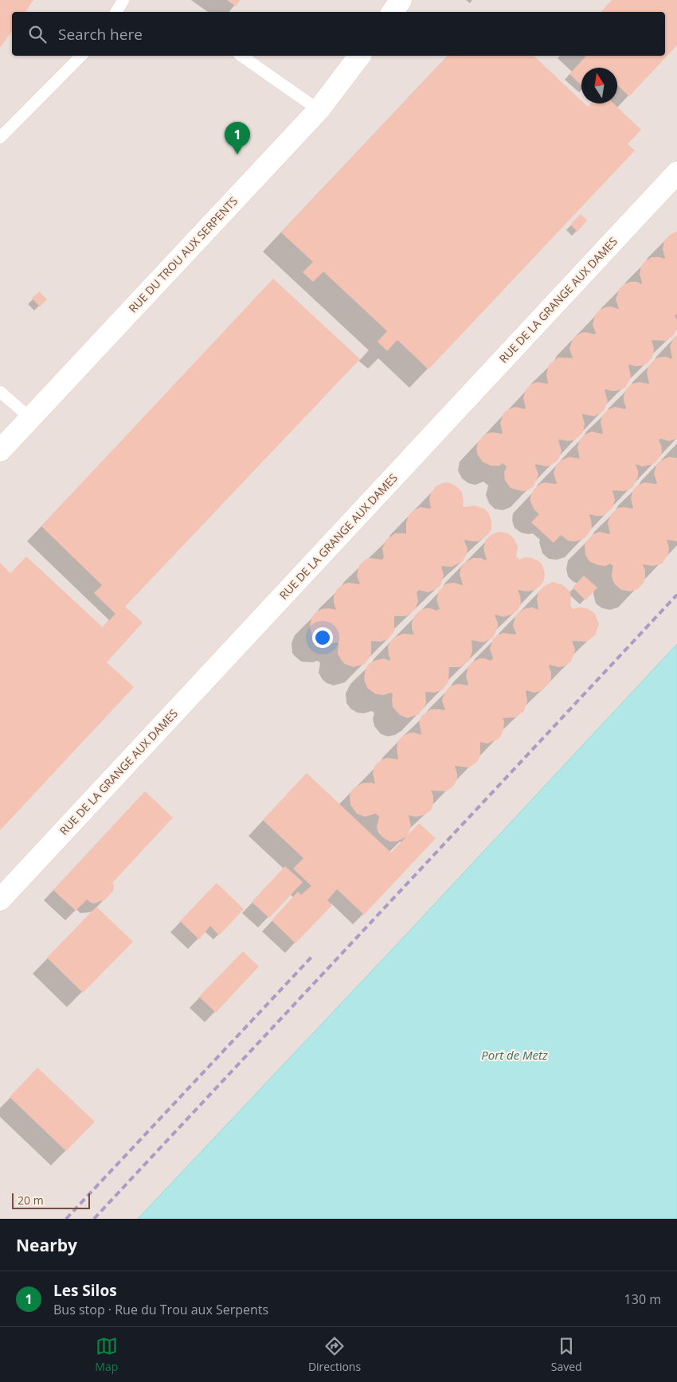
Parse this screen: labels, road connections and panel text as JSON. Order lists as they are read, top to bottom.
{
  "streets": {
    "street": ["RUE DU TROU AUX SERPENTS", "RUE DE LA GRANGE AUX DAMES"]
  },
  "water": ["Port de Metz"],
  "scale_bar": "20 m",
  "north": "top",
  "page": {
    "search": "Search here",
    "pins": "1",
    "scale": "20 m",
    "heading": "Nearby",
    "list": [
      {
        "mark": "1",
        "name": "Les Silos",
        "note": "Bus stop · Rue du Trou aux Serpents",
        "value": "130 m"
      }
    ],
    "nav": ["Map", "Directions", "Saved"]
  }
}
